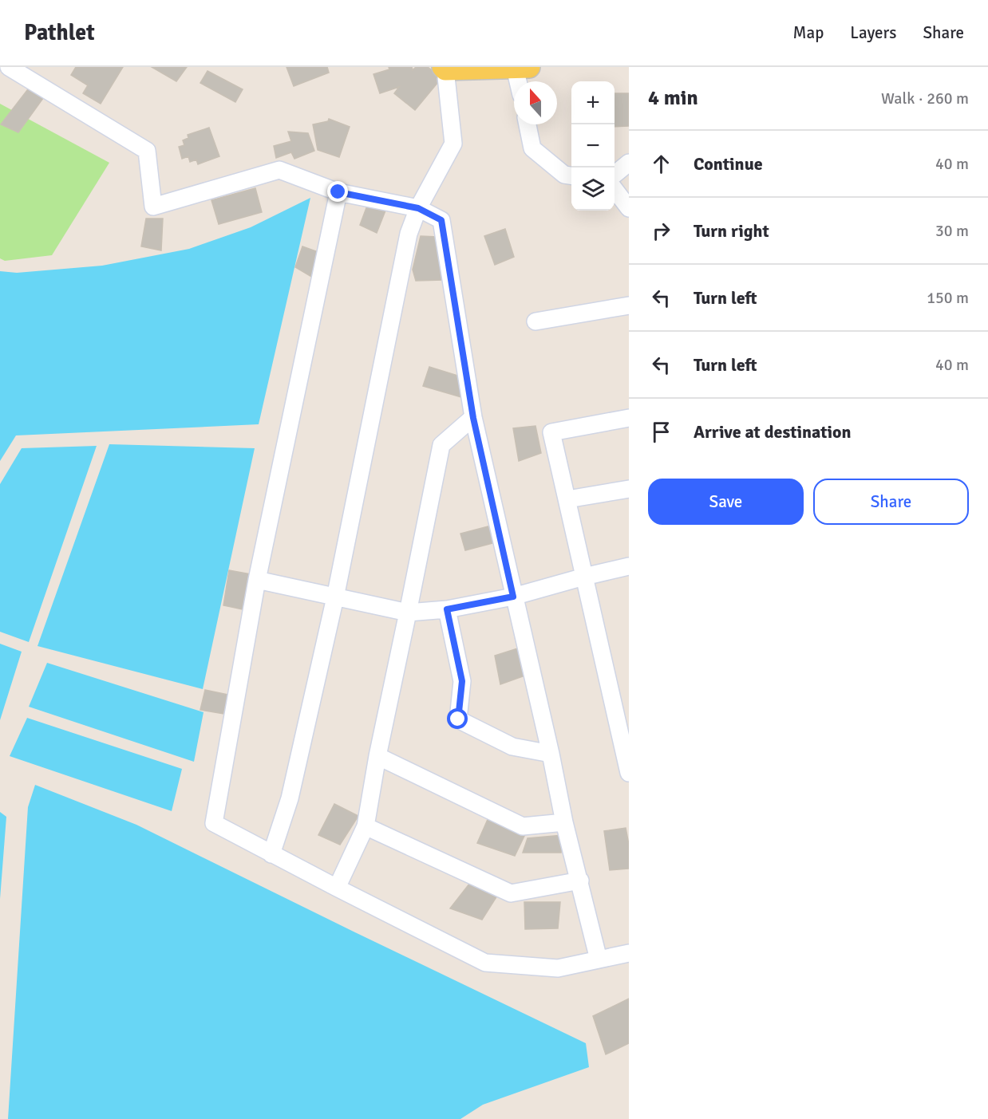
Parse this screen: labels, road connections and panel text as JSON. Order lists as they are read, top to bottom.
{
  "north": "top",
  "page": {
    "header": "Pathlet",
    "nav": ["Map", "Layers", "Share"],
    "heading": ["4 min", "Walk · 260 m"],
    "map_buttons": ["+", "−"],
    "list": [
      ["Continue", "40 m"],
      ["Turn right", "30 m"],
      ["Turn left", "150 m"],
      ["Turn left", "40 m"],
      "Arrive at destination"
    ],
    "buttons": ["Save", "Share"]
  }
}
